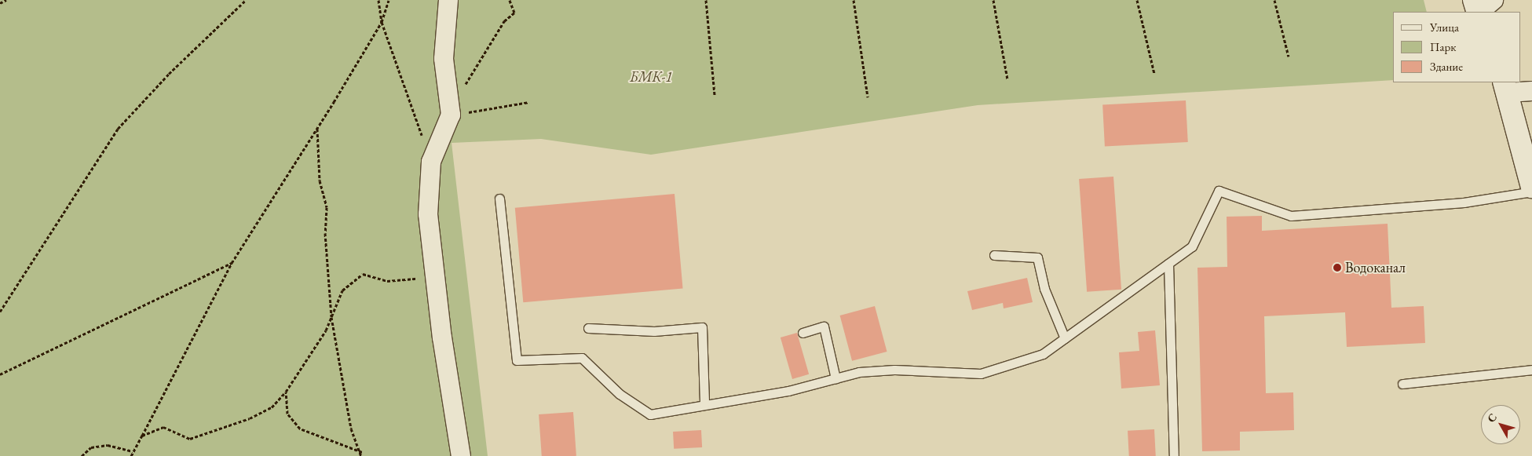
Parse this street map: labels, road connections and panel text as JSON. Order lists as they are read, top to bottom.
{
  "parks": ["БМК-1"],
  "places": ["Водоканал"],
  "legend": ["Улица", "Парк", "Здание"],
  "north": "top left"
}
